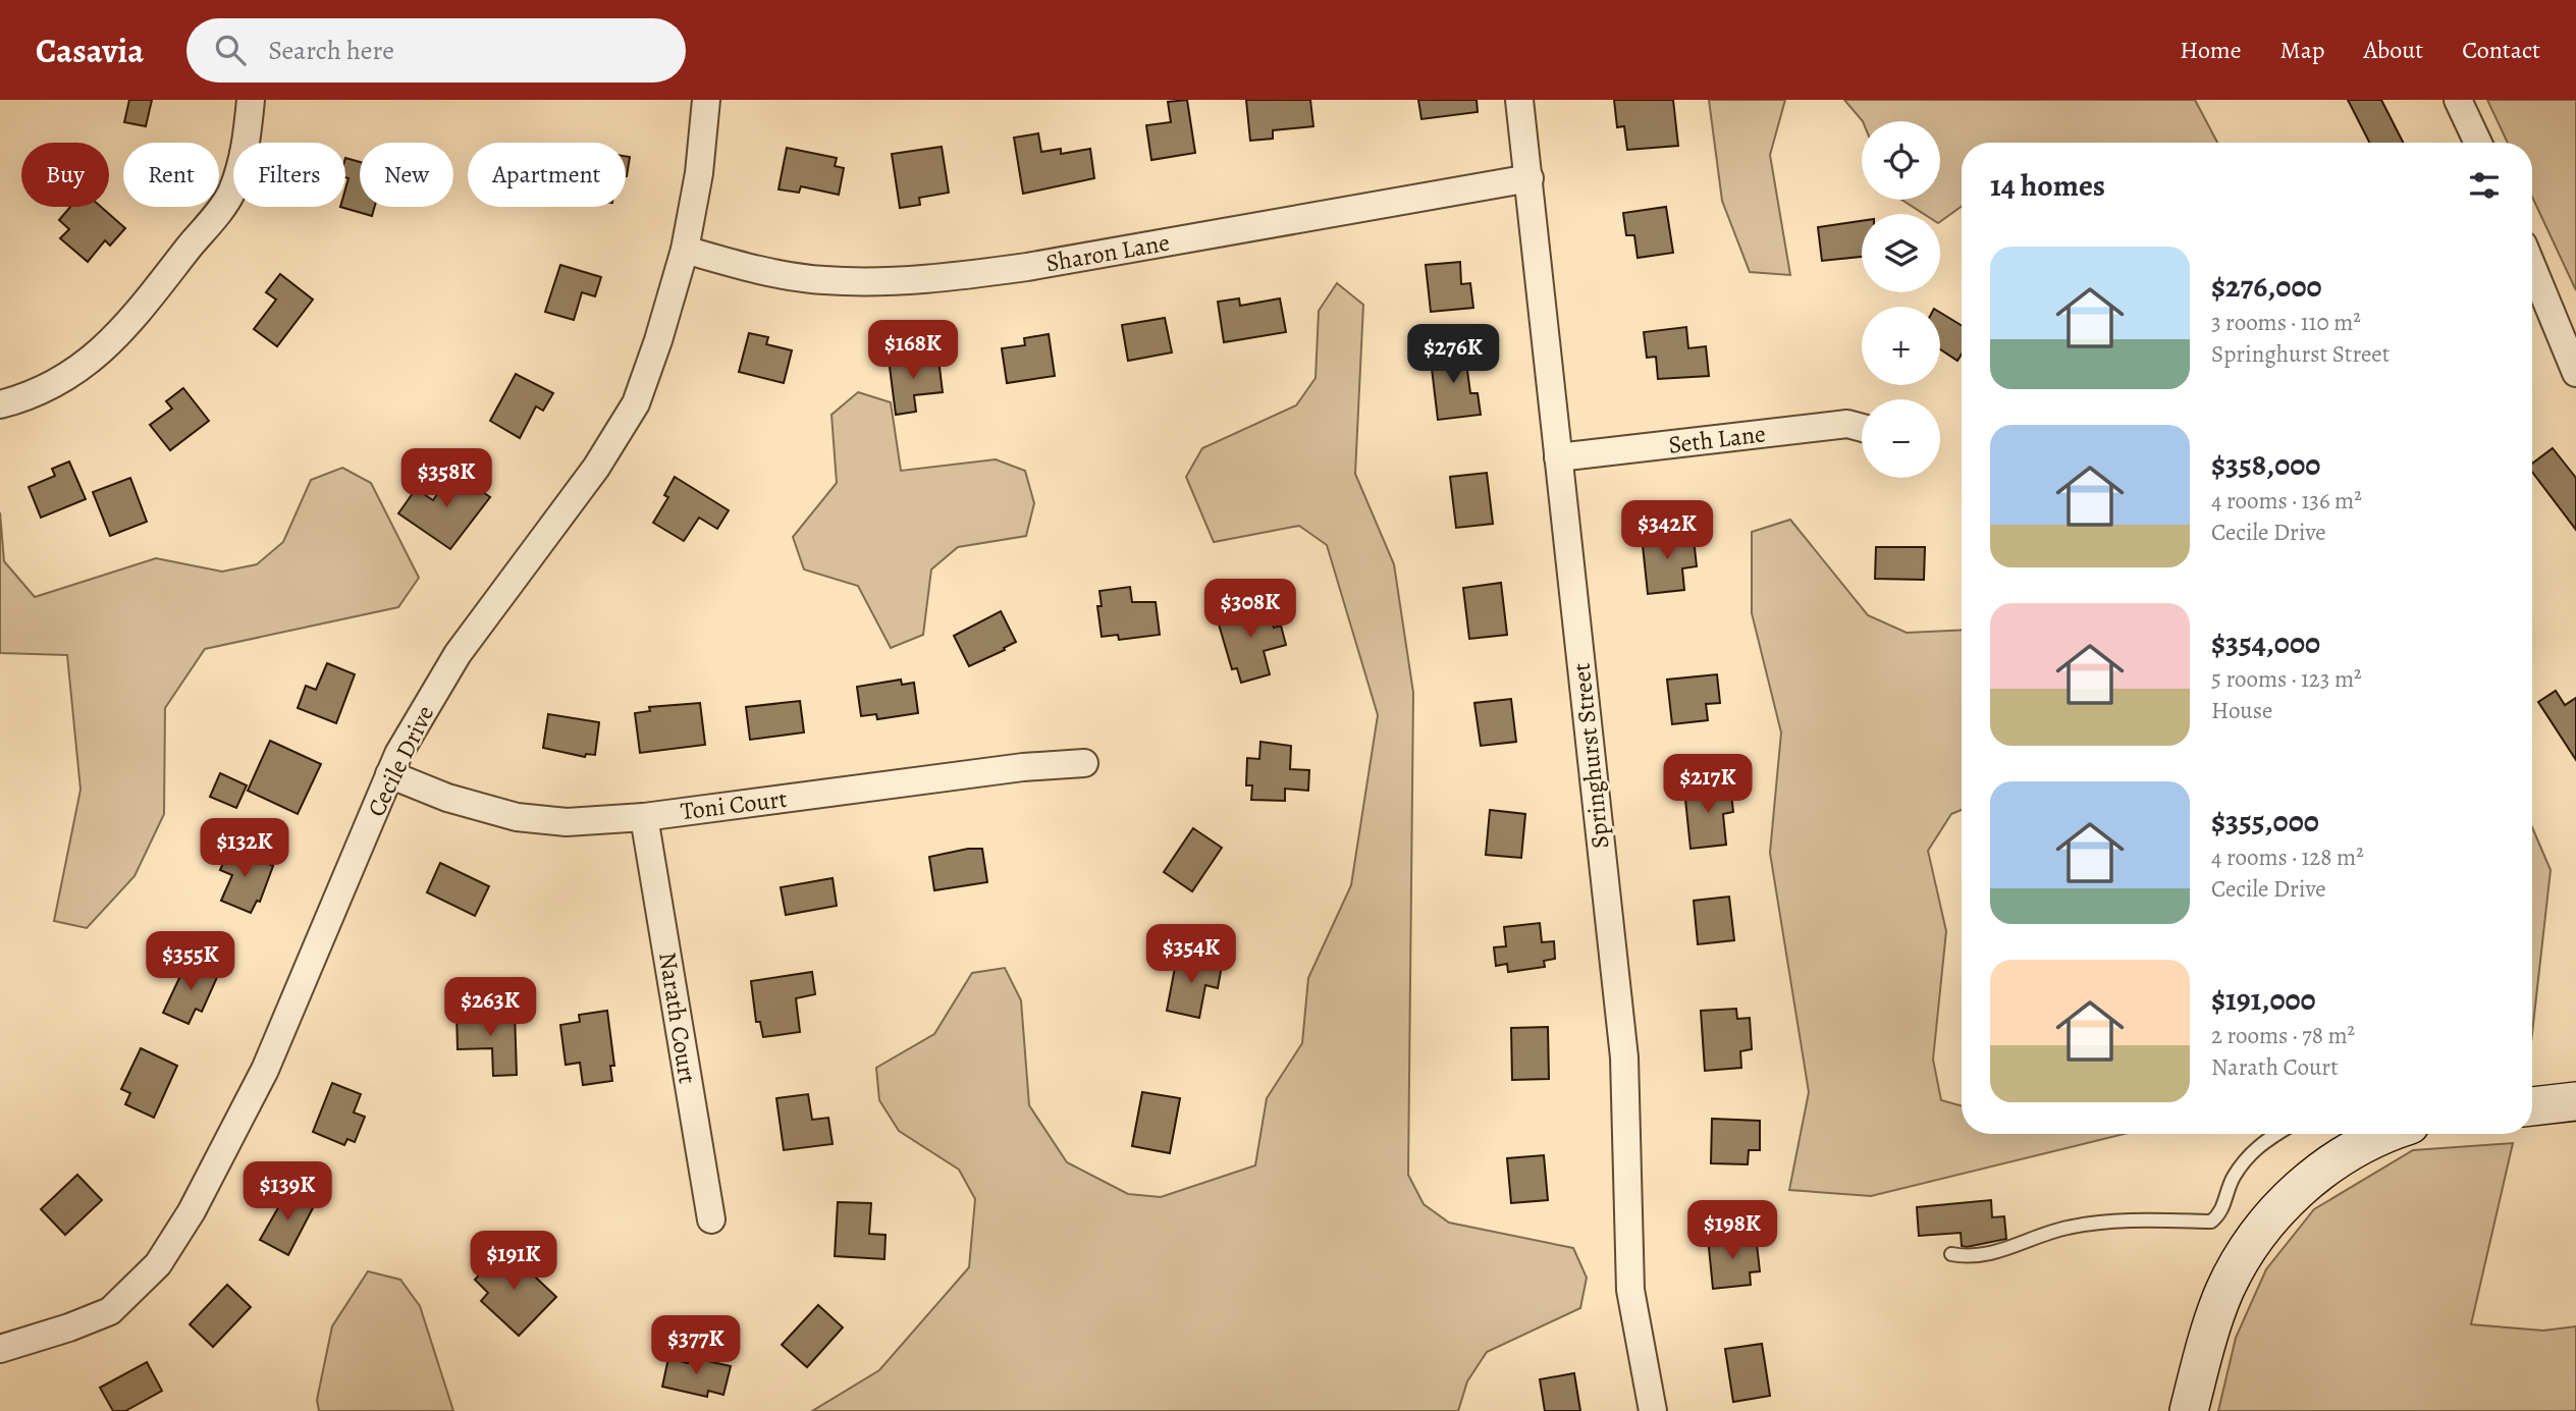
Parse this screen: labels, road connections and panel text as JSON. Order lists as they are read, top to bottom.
{
  "streets": {
    "street": [
      "Sharon Lane",
      "Seth Lane",
      "Springhurst Street",
      "Cecile Drive",
      "Toni Court",
      "Narath Court"
    ]
  },
  "crossings": [
    ["Sharon Lane", "Springhurst Street"],
    ["Sharon Lane", "Cecile Drive"],
    ["Seth Lane", "Springhurst Street"],
    ["Cecile Drive", "Toni Court"],
    ["Toni Court", "Narath Court"]
  ],
  "page": {
    "header": "Casavia",
    "search": "Search here",
    "nav": [
      "Home",
      "Map",
      "About",
      "Contact"
    ],
    "map_buttons": ["+", "−"],
    "chip": [
      "Buy",
      "Rent",
      "Filters",
      "New",
      "Apartment"
    ],
    "heading": "14 homes",
    "list": [
      {
        "name": "$276,000",
        "note": "3 rooms · 110 m² · Springhurst Street"
      },
      {
        "name": "$358,000",
        "note": "4 rooms · 136 m² · Cecile Drive"
      },
      {
        "name": "$354,000",
        "note": "5 rooms · 123 m² · House"
      },
      {
        "name": "$355,000",
        "note": "4 rooms · 128 m² · Cecile Drive"
      },
      {
        "name": "$191,000",
        "note": "2 rooms · 78 m² · Narath Court"
      }
    ],
    "price": [
      "$168K",
      "$276K",
      "$358K",
      "$342K",
      "$308K",
      "$217K",
      "$132K",
      "$354K",
      "$355K",
      "$263K",
      "$139K",
      "$198K",
      "$191K",
      "$377K"
    ]
  }
}
